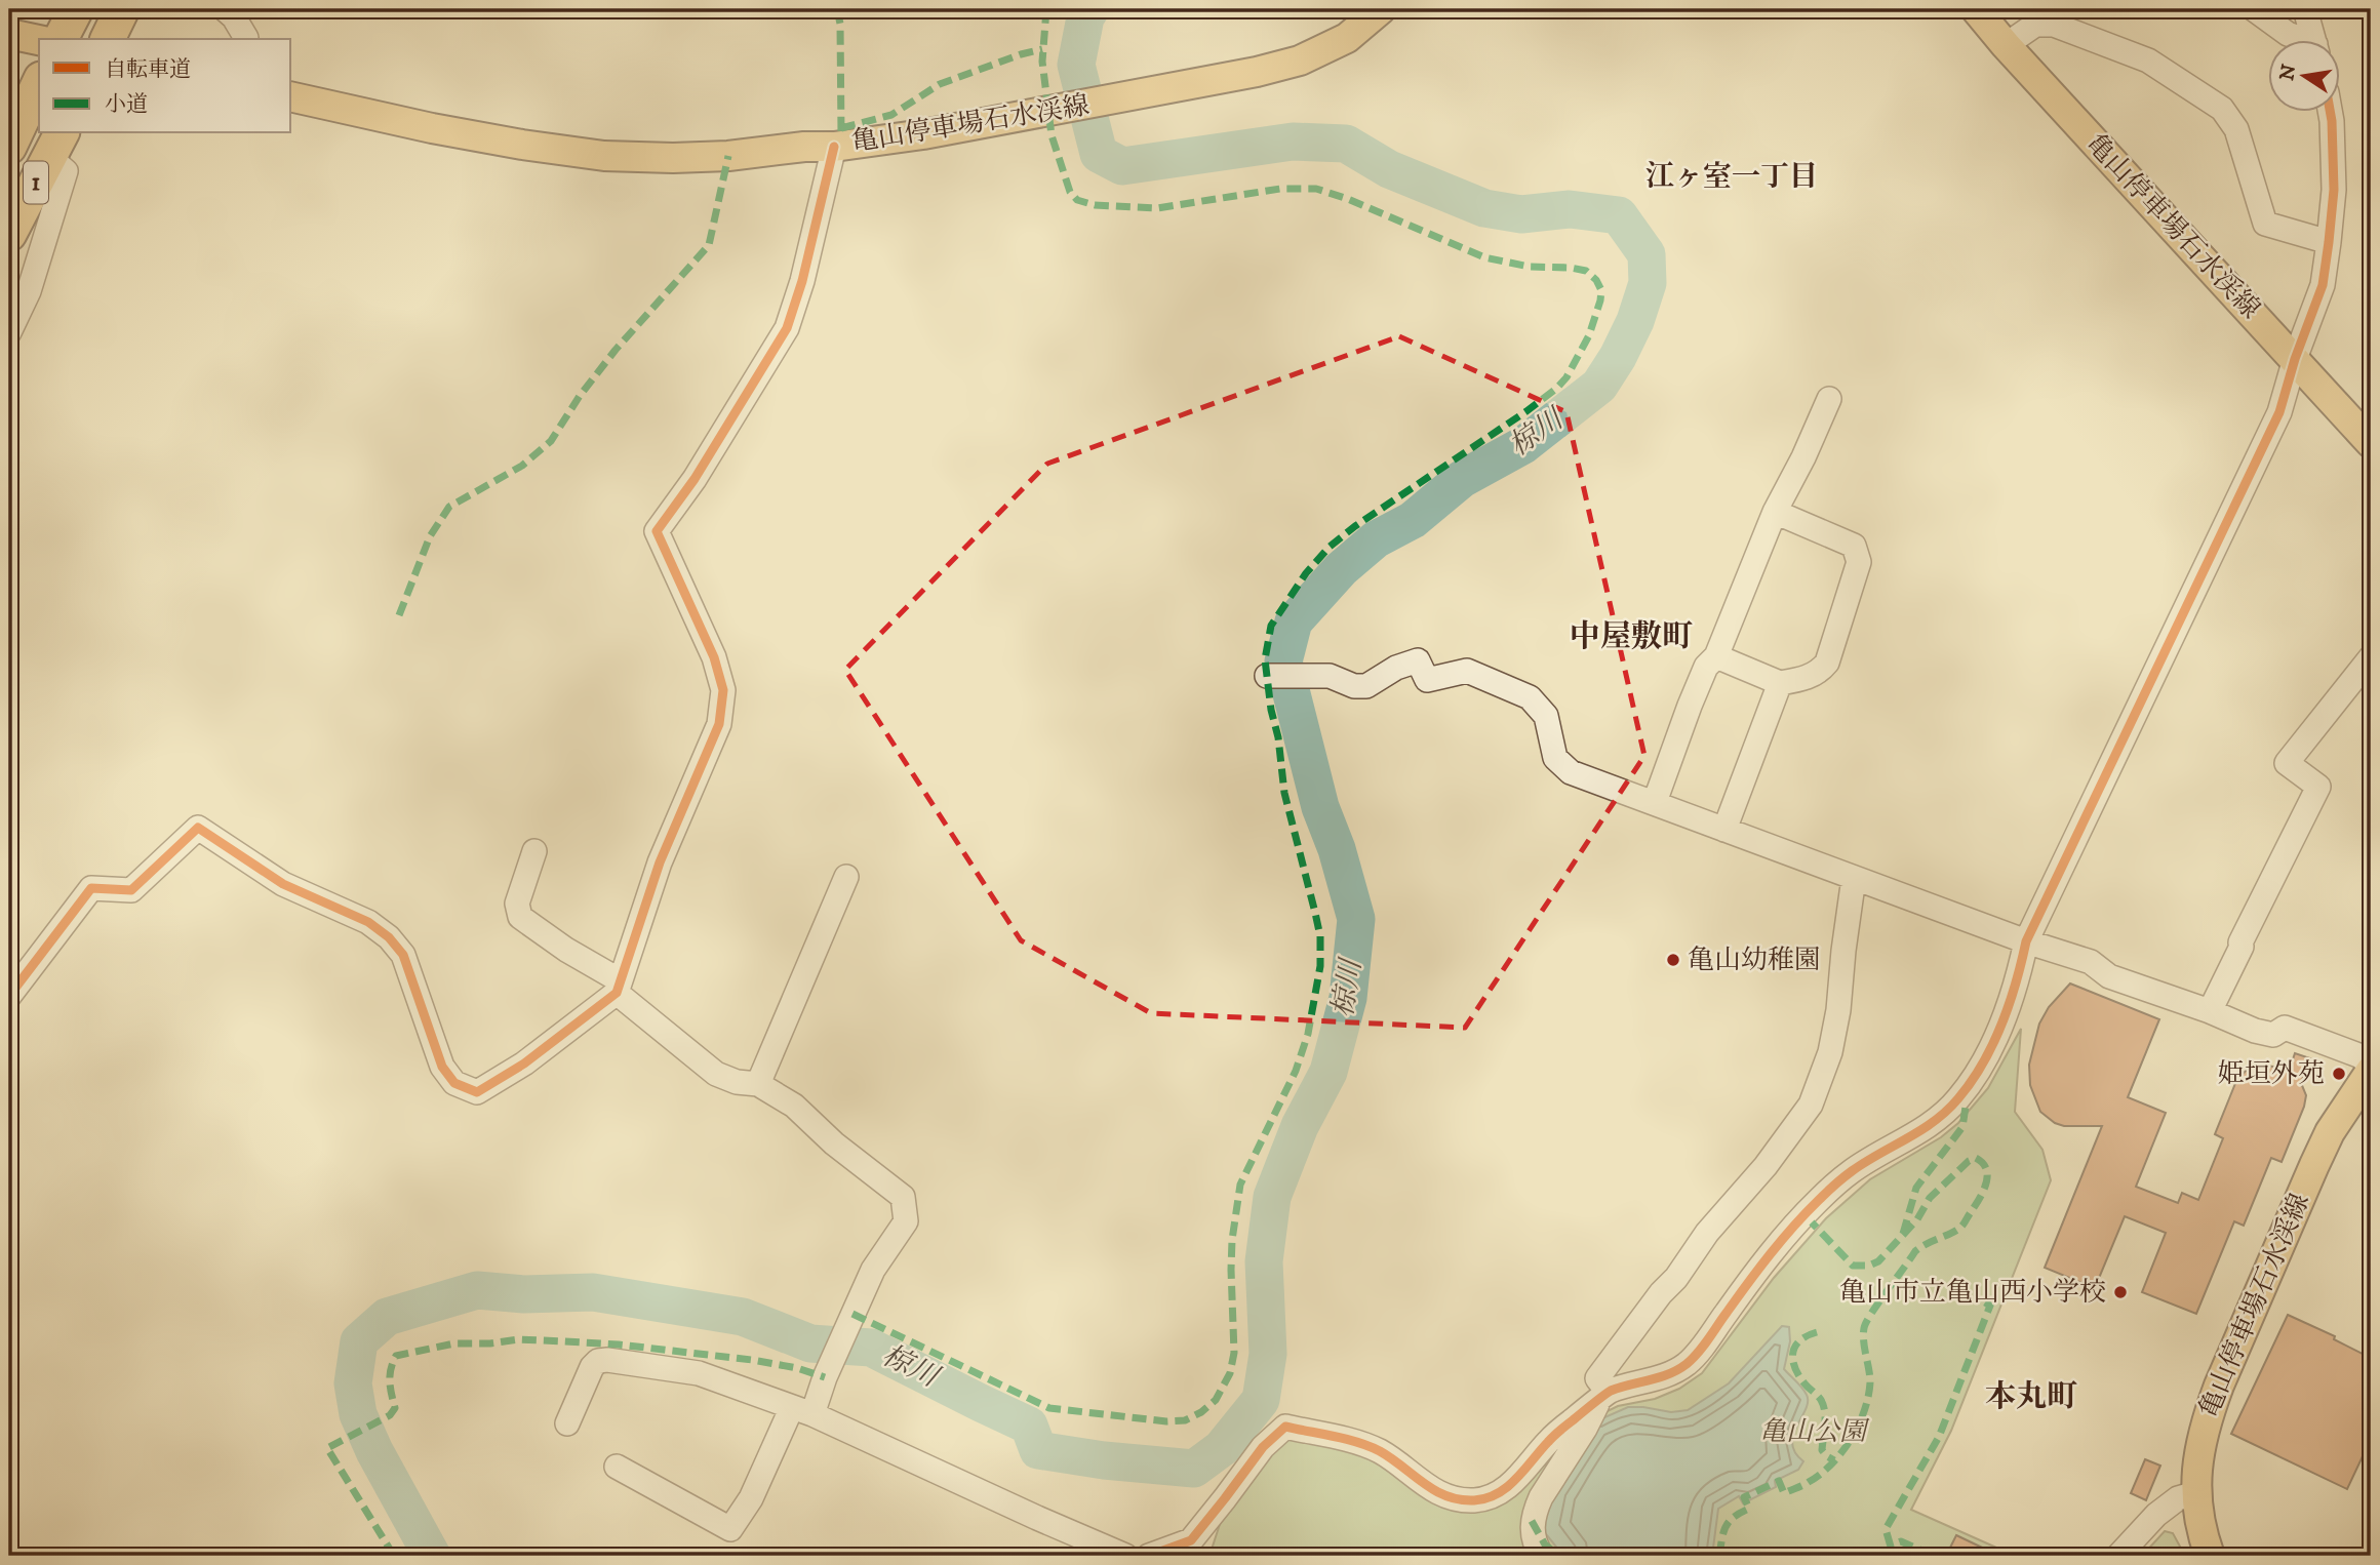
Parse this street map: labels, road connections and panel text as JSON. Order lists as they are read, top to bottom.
{
  "streets": {
    "highway": ["1"],
    "main road": ["亀山停車場石水渓線"]
  },
  "districts": ["江ヶ室一丁目", "中屋敷町", "本丸町"],
  "water": ["椋川"],
  "parks": ["亀山公園"],
  "places": ["亀山幼稚園", "姫垣外苑", "亀山市立亀山西小学校"],
  "legend": ["自転車道", "小道"],
  "north": "left"
}
